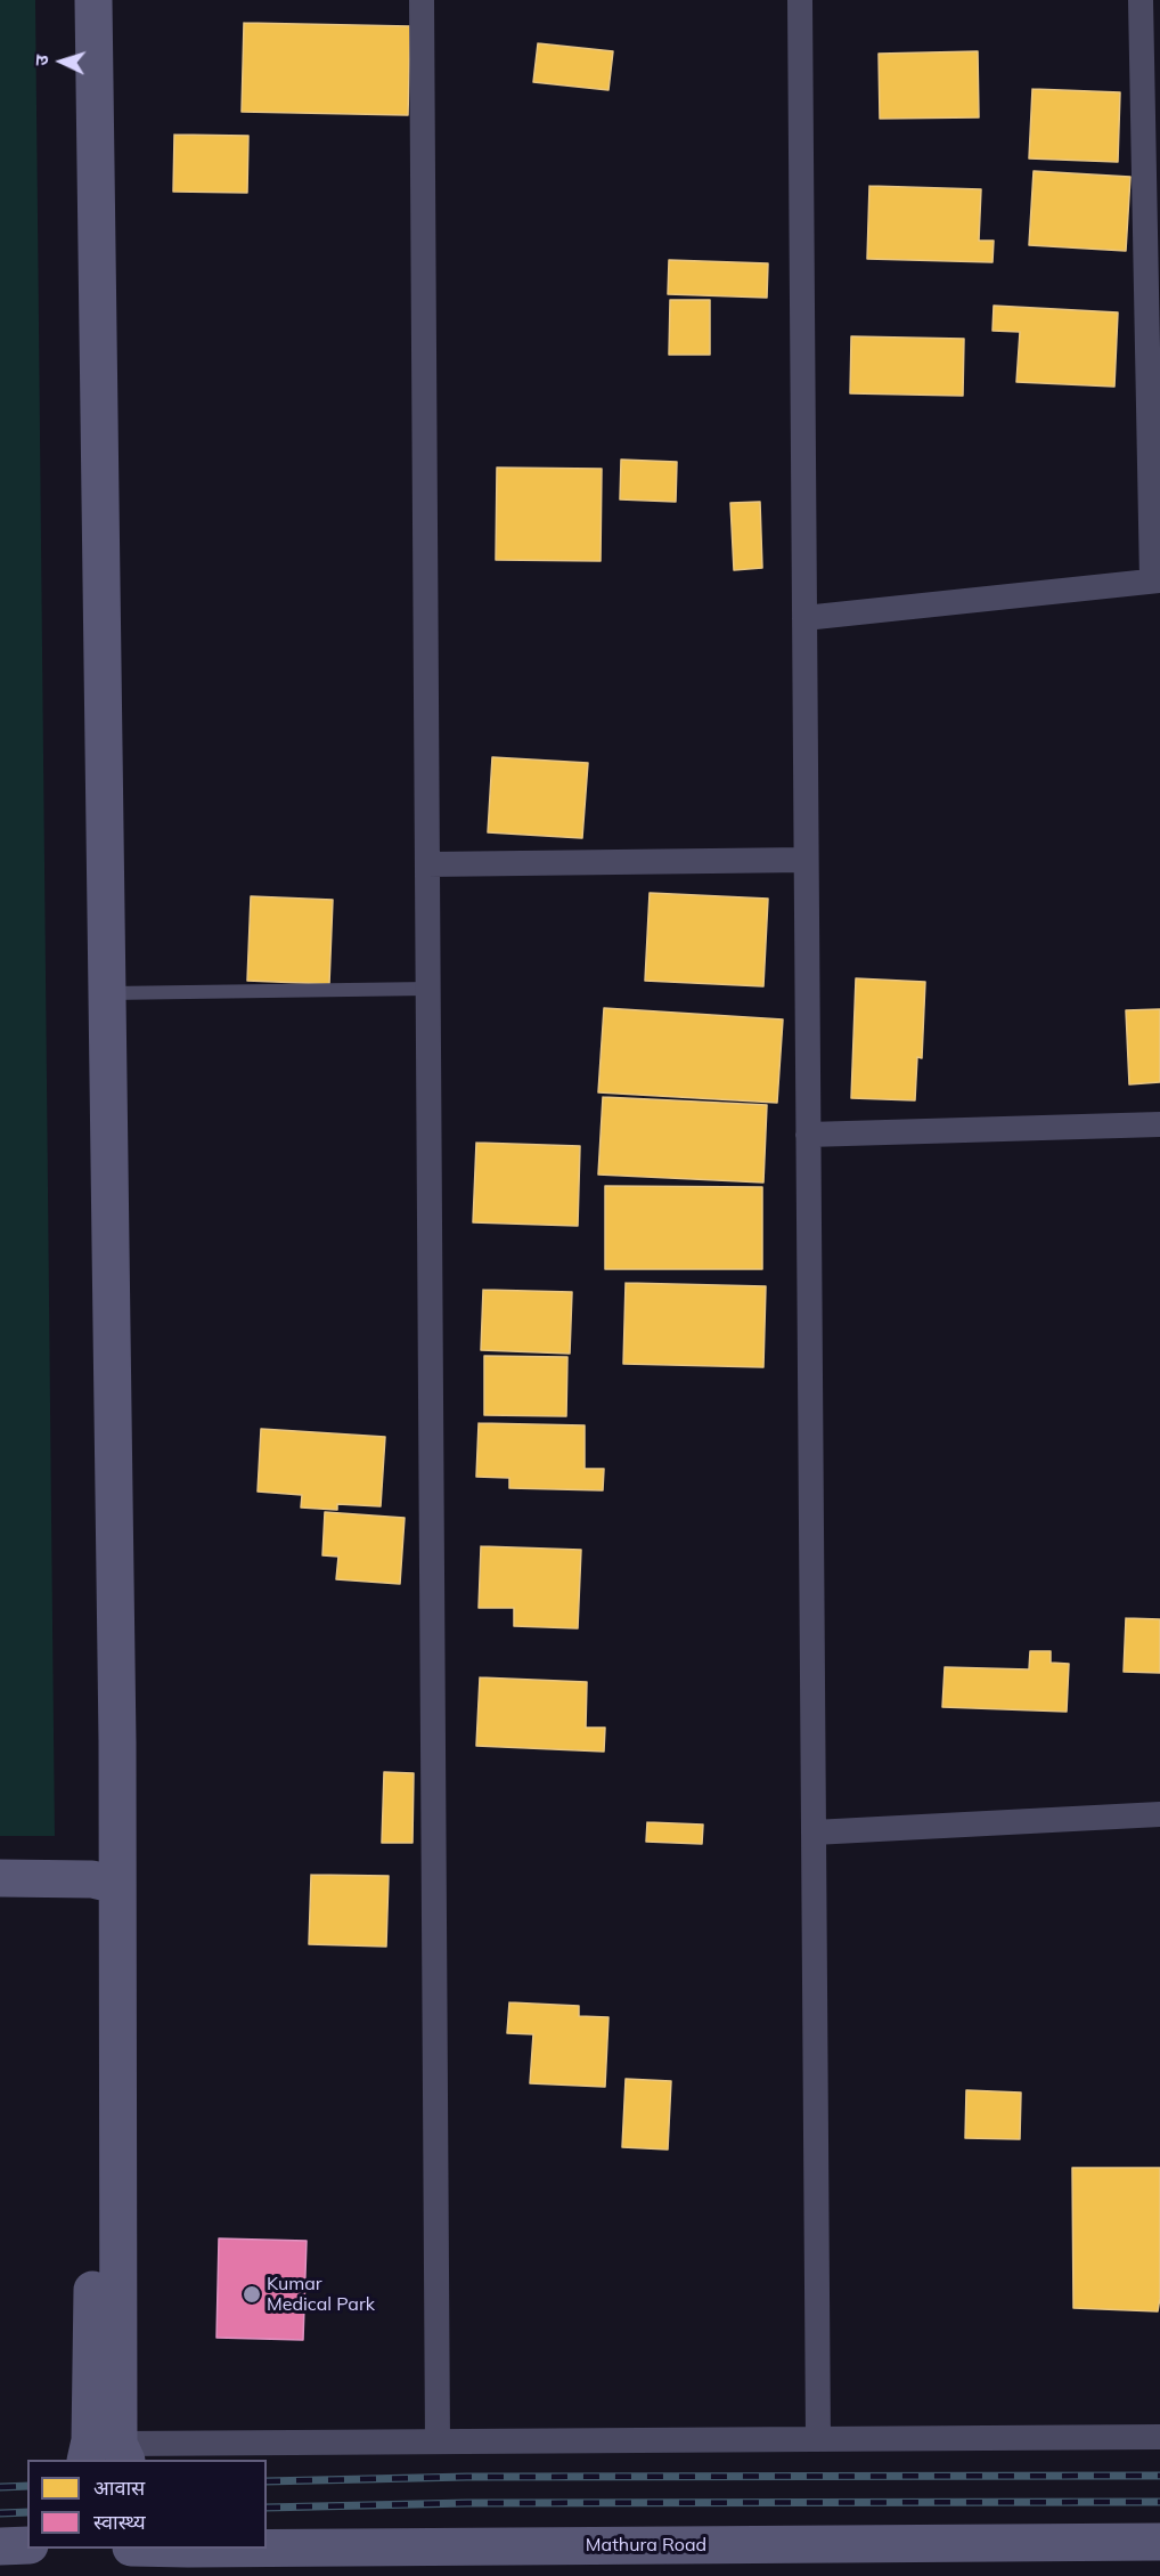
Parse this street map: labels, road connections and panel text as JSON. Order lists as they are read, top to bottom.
{
  "streets": {
    "street": ["Mathura Road"]
  },
  "places": ["Kumar Medical Park"],
  "legend": ["आवास", "स्वास्थ्य"],
  "north": "left"
}
